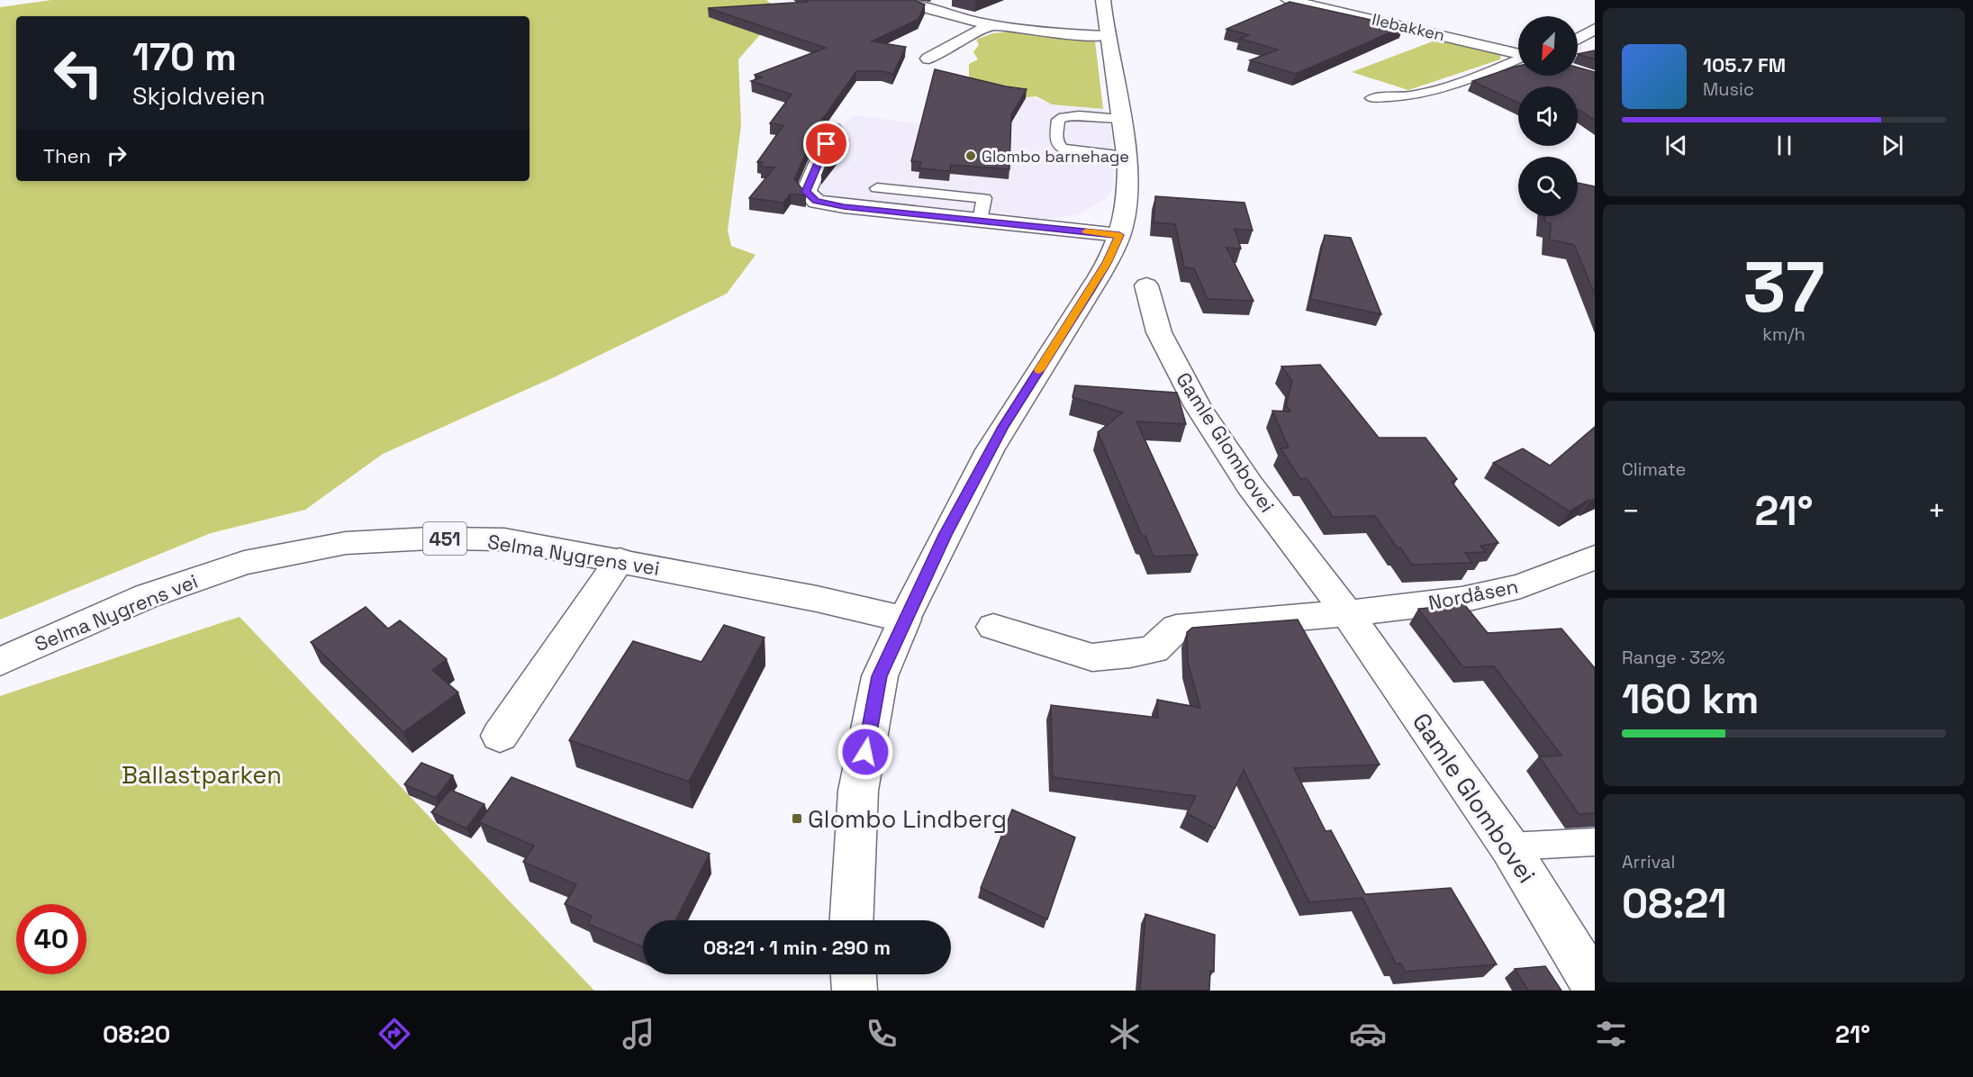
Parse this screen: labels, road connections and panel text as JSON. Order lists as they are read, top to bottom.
{
  "streets": {
    "street": [
      "Ilebakken",
      "Gamle Glombovei",
      "451",
      "Selma Nygrens vei",
      "Nordåsen"
    ]
  },
  "crossings": [
    ["Gamle Glombovei", "Nordåsen"]
  ],
  "parks": ["Ballastparken"],
  "places": {
    "other": ["Glombo barnehage"],
    "transit": ["Glombo Lindberg"]
  },
  "north": "bottom left",
  "page": {
    "turn": ["170 m", "Skjoldveien"],
    "song": ["105.7 FM", "Music"],
    "then": "Then",
    "tile": [
      ["37", "km/h"],
      "Climate",
      ["Range · 32%", "160 km"],
      ["Arrival", "08:21"]
    ],
    "heat": ["−", "21°", "+"],
    "limit": "40",
    "trip": "08:21 · 1 min · 290 m",
    "tabs": ["08:20", "21°"]
  }
}
